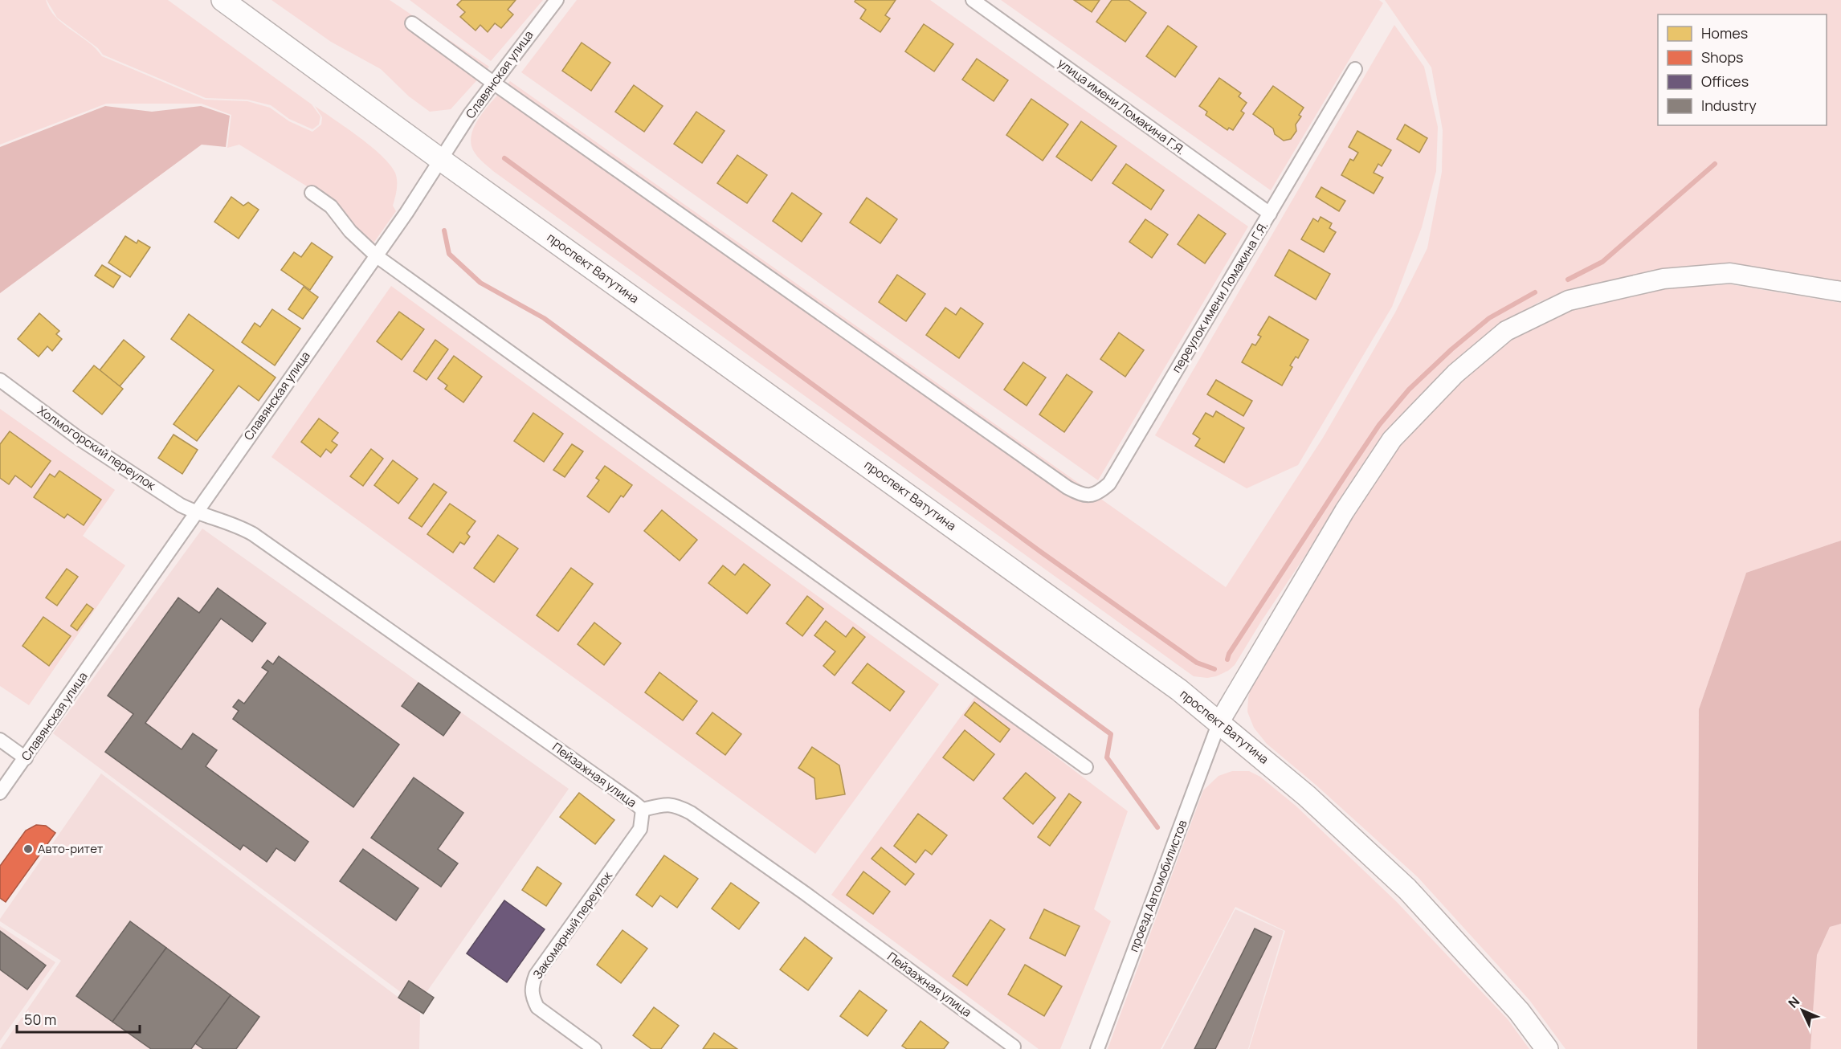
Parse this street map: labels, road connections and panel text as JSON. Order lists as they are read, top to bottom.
{
  "streets": {
    "main road": ["проспект Ватутина"],
    "street": [
      "Славянская улица",
      "улица имени Ломакина Г.Я.",
      "переулок имени Ломакина Г.Я.",
      "Холмогорский переулок",
      "Пейзажная улица",
      "проезд Автомобилистов",
      "Закомарный переулок"
    ]
  },
  "crossings": [
    ["Славянская улица", "проспект Ватутина"],
    ["Славянская улица", "переулок имени Ломакина Г.Я."],
    ["Славянская улица", "Холмогорский переулок"],
    ["Славянская улица", "Пейзажная улица"],
    ["улица имени Ломакина Г.Я.", "переулок имени Ломакина Г.Я."],
    ["проспект Ватутина", "проезд Автомобилистов"],
    ["Холмогорский переулок", "Пейзажная улица"],
    ["Пейзажная улица", "Закомарный переулок"]
  ],
  "places": ["Авто-ритет"],
  "legend": [
    "Homes",
    "Shops",
    "Offices",
    "Industry"
  ],
  "scale_bar": "50 m",
  "north": "top left"
}
